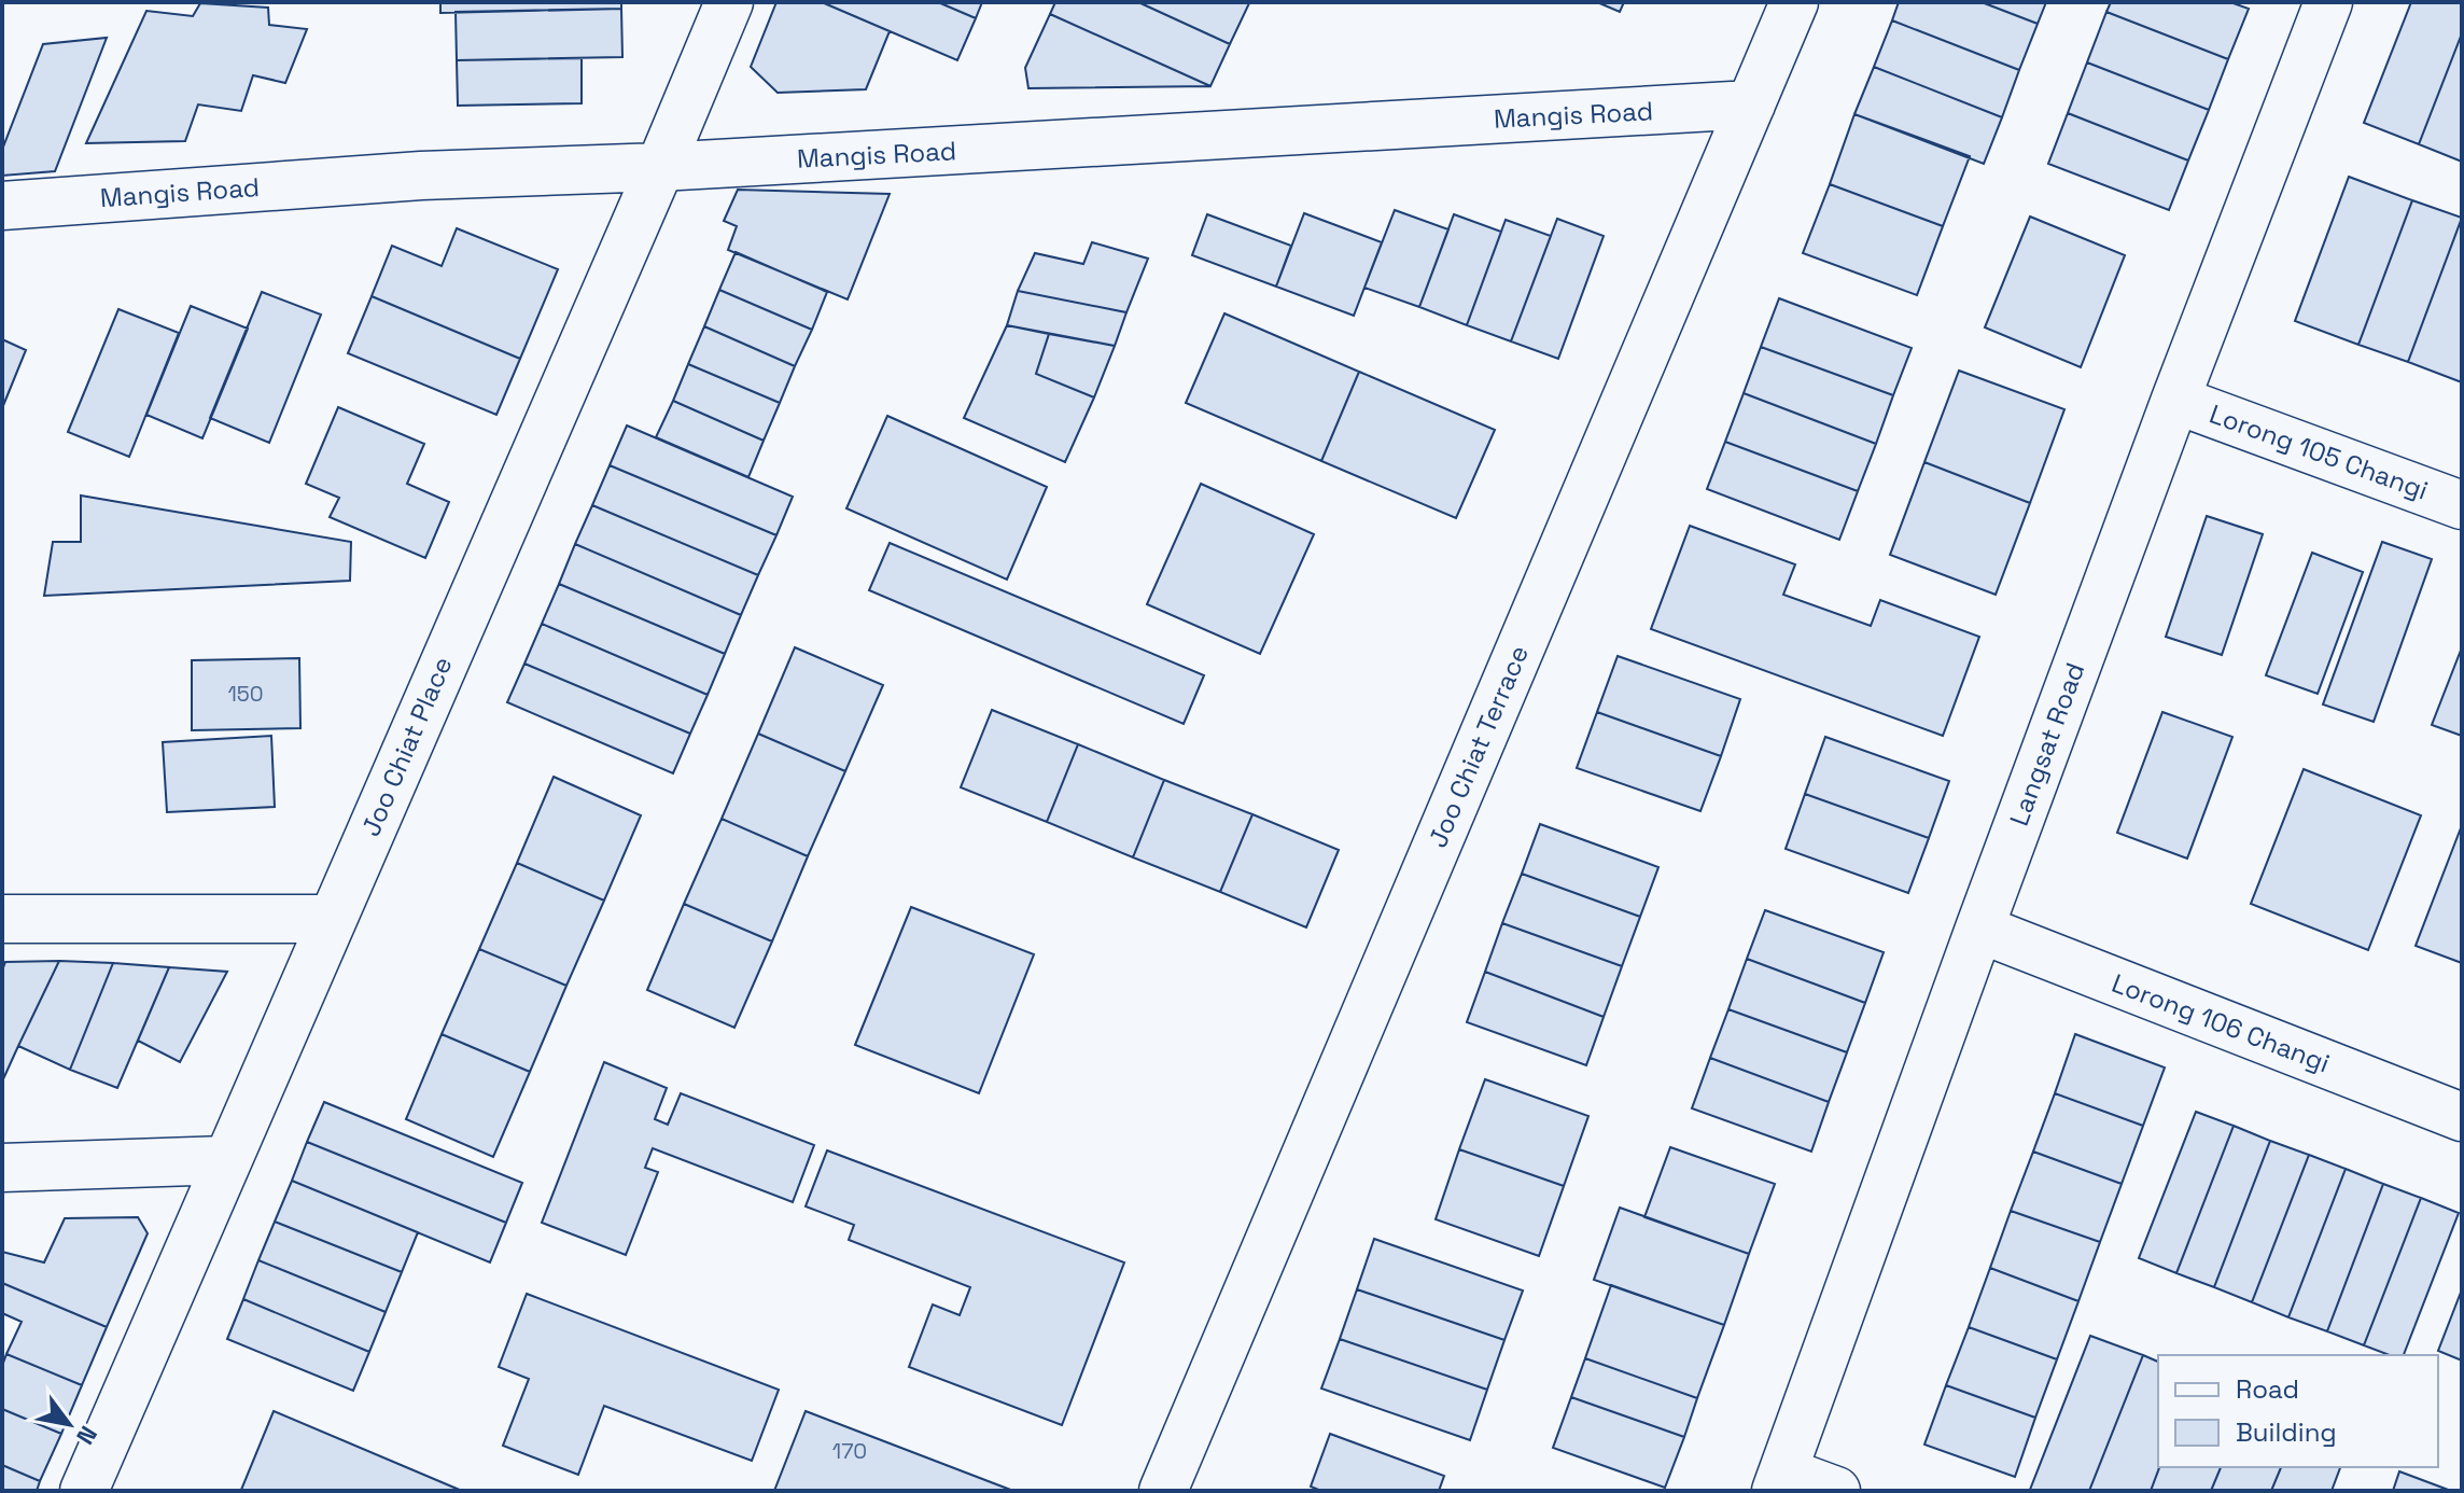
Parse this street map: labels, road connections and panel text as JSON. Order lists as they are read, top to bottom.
{
  "streets": {
    "street": [
      "Mangis Road",
      "Lorong 105 Changi",
      "Langsat Road",
      "Joo Chiat Place",
      "Joo Chiat Terrace",
      "Lorong 106 Changi"
    ]
  },
  "crossings": [
    ["Mangis Road", "Joo Chiat Place"],
    ["Mangis Road", "Joo Chiat Terrace"],
    ["Lorong 105 Changi", "Langsat Road"],
    ["Langsat Road", "Lorong 106 Changi"]
  ],
  "house_numbers": ["150", "170"],
  "legend": ["Road", "Building"],
  "north": "bottom right"
}
